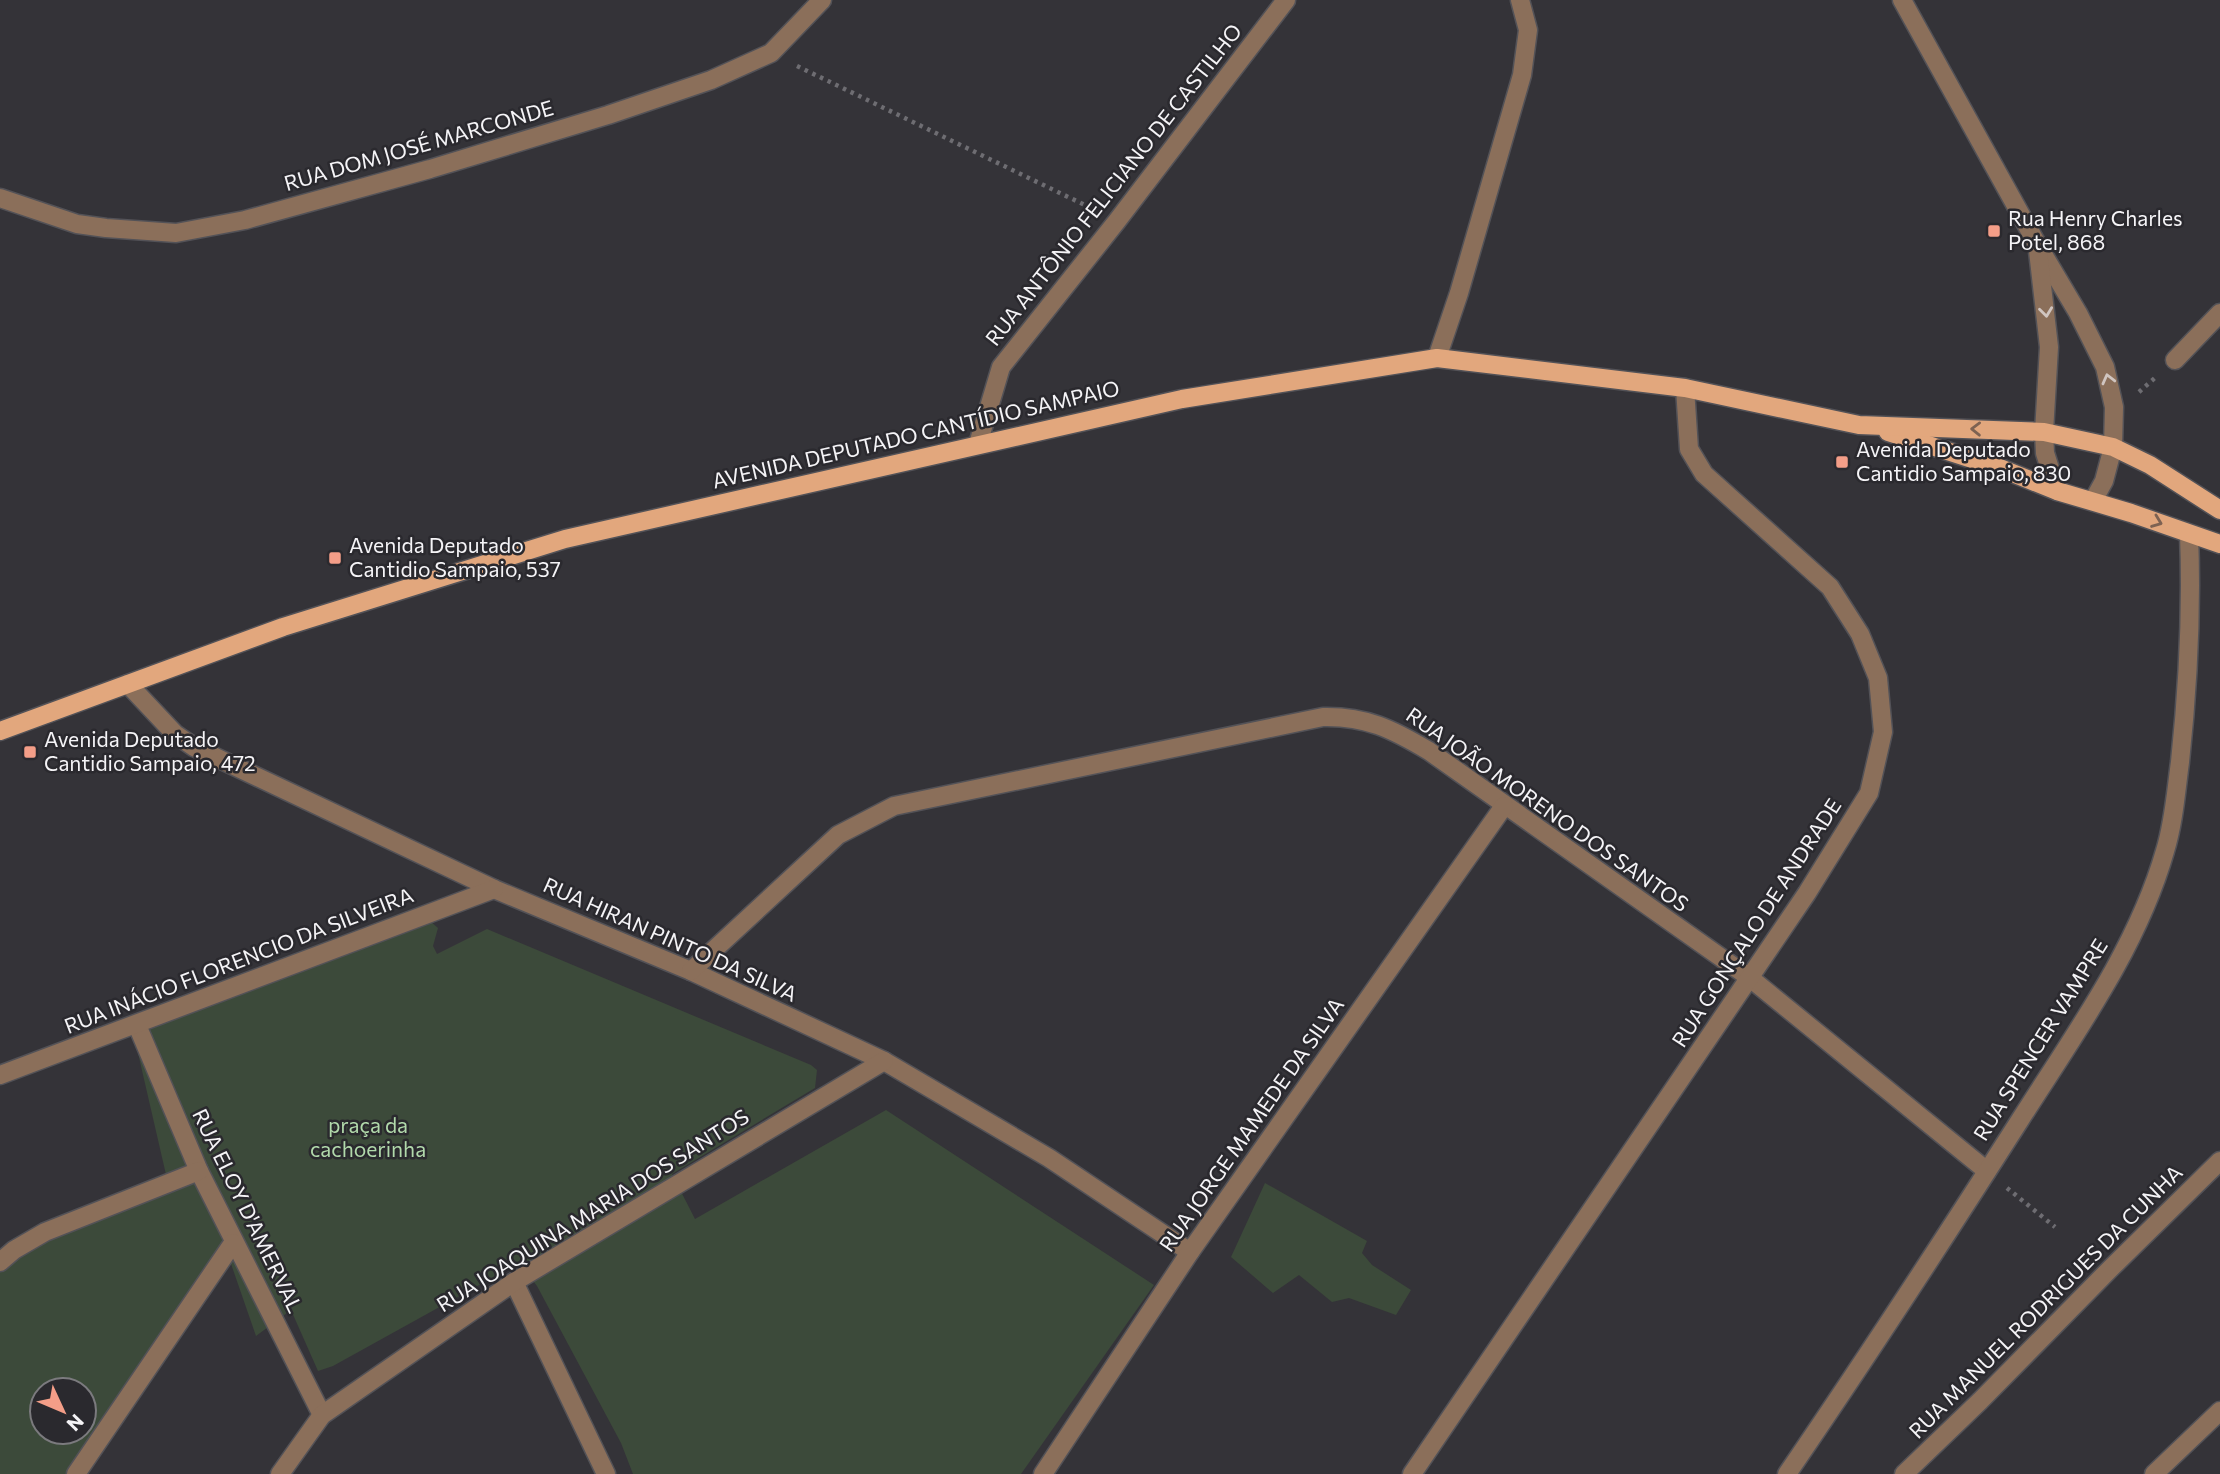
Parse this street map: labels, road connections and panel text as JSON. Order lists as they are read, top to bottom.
{
  "streets": {
    "main road": ["AVENIDA DEPUTADO CANTÍDIO SAMPAIO"],
    "street": [
      "RUA DOM JOSÉ MARCONDE",
      "RUA ANTÔNIO FELICIANO DE CASTILHO",
      "RUA JOÃO MORENO DOS SANTOS",
      "RUA GONÇALO DE ANDRADE",
      "RUA HIRAN PINTO DA SILVA",
      "RUA INÁCIO FLORENCIO DA SILVEIRA",
      "RUA SPENCER VAMPRE",
      "RUA JORGE MAMEDE DA SILVA",
      "RUA ELOY D'AMERVAL",
      "RUA JOAQUINA MARIA DOS SANTOS",
      "RUA MANUEL RODRIGUES DA CUNHA"
    ]
  },
  "crossings": [
    ["RUA ANTÔNIO FELICIANO DE CASTILHO", "AVENIDA DEPUTADO CANTÍDIO SAMPAIO"],
    ["AVENIDA DEPUTADO CANTÍDIO SAMPAIO", "RUA GONÇALO DE ANDRADE"],
    ["AVENIDA DEPUTADO CANTÍDIO SAMPAIO", "RUA HIRAN PINTO DA SILVA"],
    ["AVENIDA DEPUTADO CANTÍDIO SAMPAIO", "RUA SPENCER VAMPRE"],
    ["RUA JOÃO MORENO DOS SANTOS", "RUA GONÇALO DE ANDRADE"],
    ["RUA JOÃO MORENO DOS SANTOS", "RUA HIRAN PINTO DA SILVA"],
    ["RUA JOÃO MORENO DOS SANTOS", "RUA SPENCER VAMPRE"],
    ["RUA JOÃO MORENO DOS SANTOS", "RUA JORGE MAMEDE DA SILVA"],
    ["RUA HIRAN PINTO DA SILVA", "RUA INÁCIO FLORENCIO DA SILVEIRA"],
    ["RUA HIRAN PINTO DA SILVA", "RUA JORGE MAMEDE DA SILVA"],
    ["RUA HIRAN PINTO DA SILVA", "RUA JOAQUINA MARIA DOS SANTOS"],
    ["RUA INÁCIO FLORENCIO DA SILVEIRA", "RUA ELOY D'AMERVAL"],
    ["RUA ELOY D'AMERVAL", "RUA JOAQUINA MARIA DOS SANTOS"]
  ],
  "parks": ["praça da cachoerinha"],
  "places": {
    "transit": [
      "Rua Henry Charles Potel, 868",
      "Avenida Deputado Cantidio Sampaio, 830",
      "Avenida Deputado Cantidio Sampaio, 537",
      "Avenida Deputado Cantidio Sampaio, 472"
    ]
  },
  "north": "bottom right"
}
